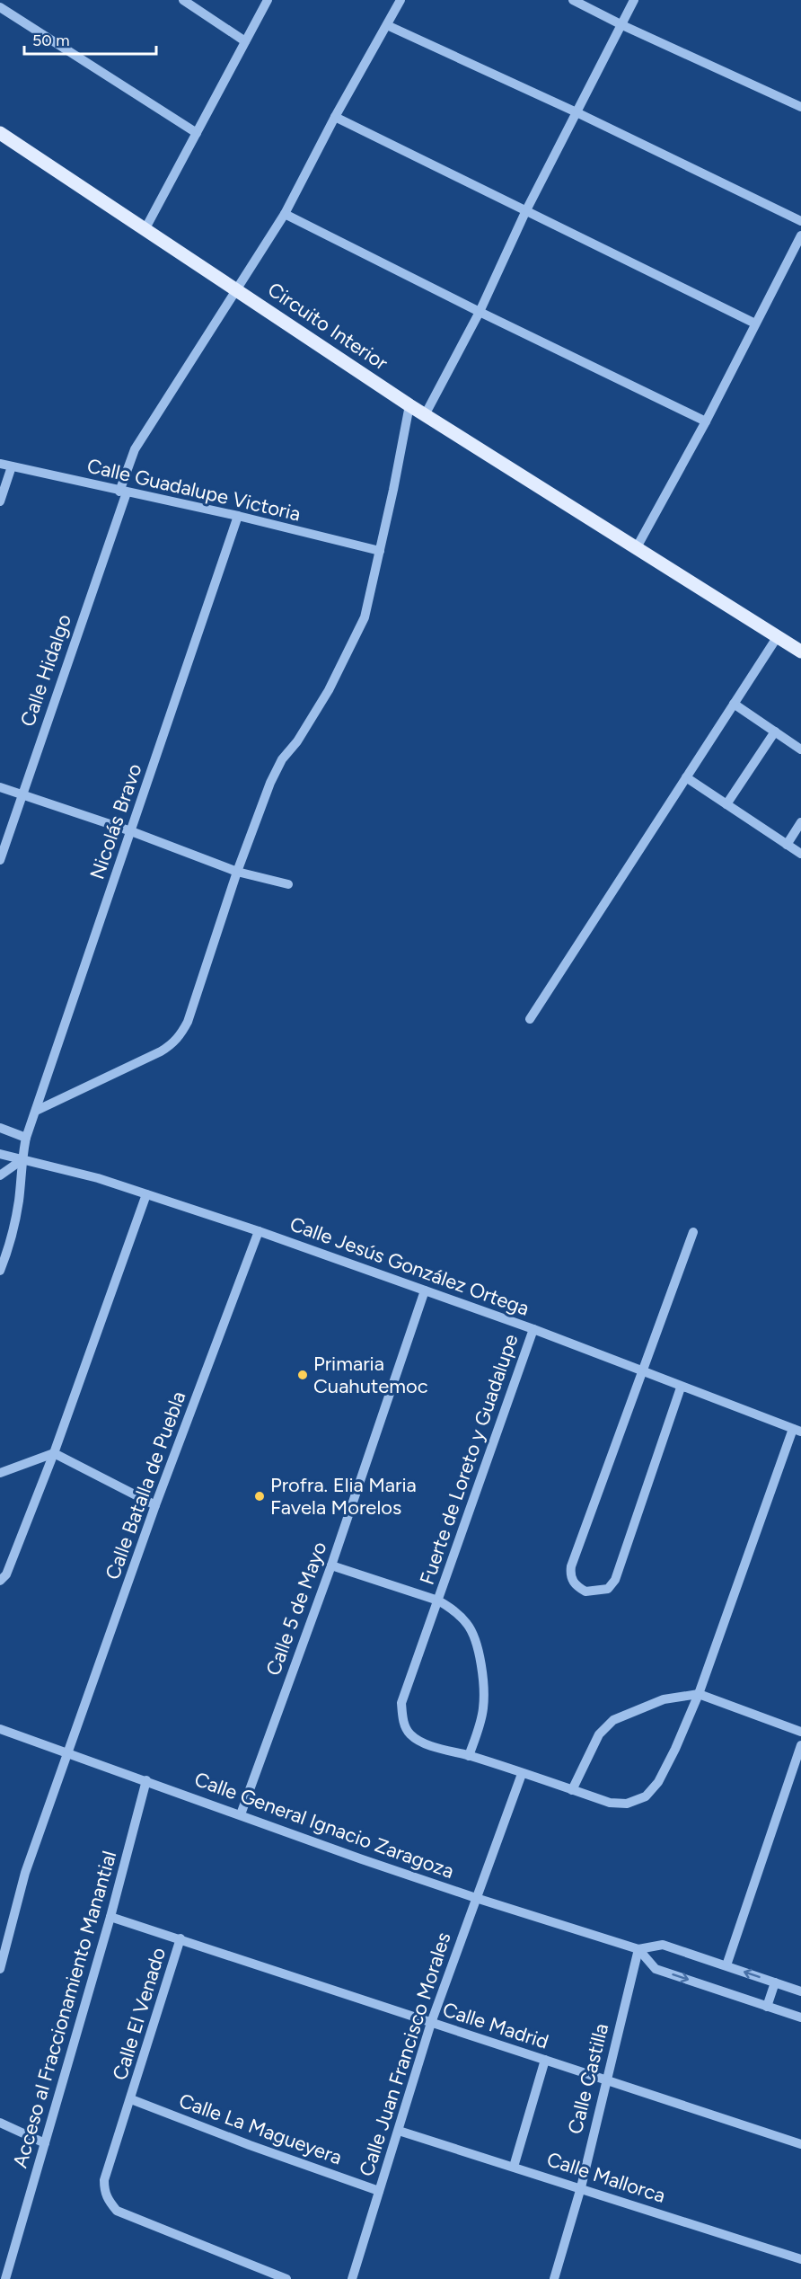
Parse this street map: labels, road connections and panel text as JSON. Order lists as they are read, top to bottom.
{
  "streets": {
    "main road": ["Circuito Interior"],
    "street": [
      "Calle Guadalupe Victoria",
      "Calle Hidalgo",
      "Nicolás Bravo",
      "Calle Jesús González Ortega",
      "Fuerte de Loreto y Guadalupe",
      "Calle Batalla de Puebla",
      "Calle 5 de Mayo",
      "Calle General Ignacio Zaragoza",
      "Acceso al Fraccionamiento Manantial",
      "Calle El Venado",
      "Calle Madrid",
      "Calle Juan Francisco Morales",
      "Calle Castilla",
      "Calle La Magueyera",
      "Calle Mallorca"
    ]
  },
  "crossings": [
    ["Circuito Interior", "Calle Hidalgo"],
    ["Calle Guadalupe Victoria", "Calle Hidalgo"],
    ["Calle Guadalupe Victoria", "Nicolás Bravo"],
    ["Nicolás Bravo", "Calle Jesús González Ortega"],
    ["Calle Jesús González Ortega", "Fuerte de Loreto y Guadalupe"],
    ["Calle Jesús González Ortega", "Calle Batalla de Puebla"],
    ["Calle Jesús González Ortega", "Calle 5 de Mayo"],
    ["Fuerte de Loreto y Guadalupe", "Calle 5 de Mayo"],
    ["Fuerte de Loreto y Guadalupe", "Calle Juan Francisco Morales"],
    ["Calle Batalla de Puebla", "Calle General Ignacio Zaragoza"],
    ["Calle 5 de Mayo", "Calle General Ignacio Zaragoza"],
    ["Calle General Ignacio Zaragoza", "Acceso al Fraccionamiento Manantial"],
    ["Calle General Ignacio Zaragoza", "Calle Juan Francisco Morales"],
    ["Calle General Ignacio Zaragoza", "Calle Castilla"],
    ["Acceso al Fraccionamiento Manantial", "Calle Madrid"],
    ["Calle El Venado", "Calle Madrid"],
    ["Calle El Venado", "Calle La Magueyera"],
    ["Calle Madrid", "Calle Juan Francisco Morales"],
    ["Calle Madrid", "Calle Castilla"],
    ["Calle Juan Francisco Morales", "Calle La Magueyera"],
    ["Calle Juan Francisco Morales", "Calle Mallorca"],
    ["Calle Castilla", "Calle Mallorca"]
  ],
  "places": ["Primaria Cuahutemoc", "Profra. Elia Maria Favela Morelos"],
  "scale_bar": "50 m"
}
